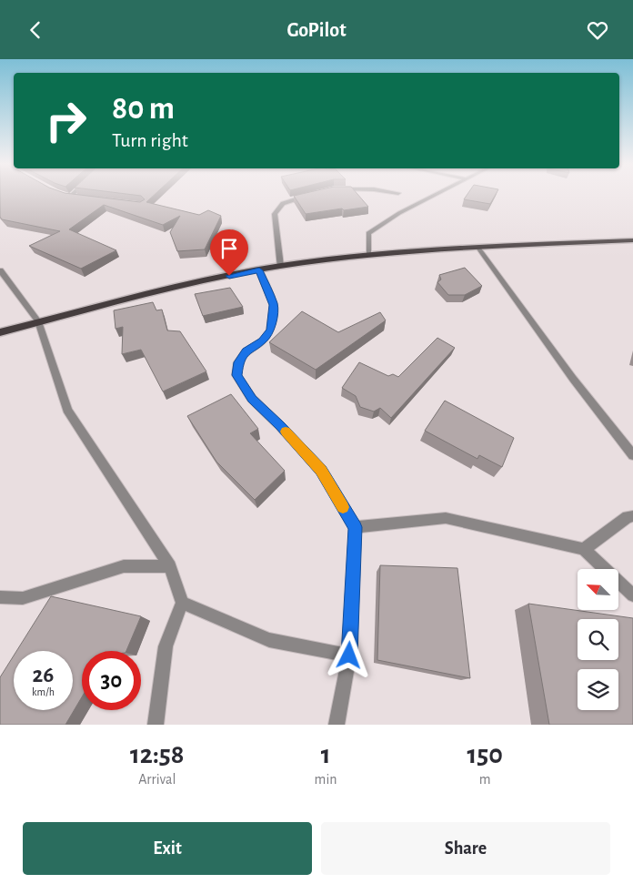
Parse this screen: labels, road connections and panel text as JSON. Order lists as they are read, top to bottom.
{
  "north": "top left",
  "page": {
    "header": "GoPilot",
    "turn": ["80 m", "Turn right"],
    "speed": "26 km/h",
    "limit": "30",
    "eta": [
      "12:58",
      "Arrival",
      "1",
      "min",
      "150",
      "m"
    ],
    "buttons": ["Exit", "Share"]
  }
}
